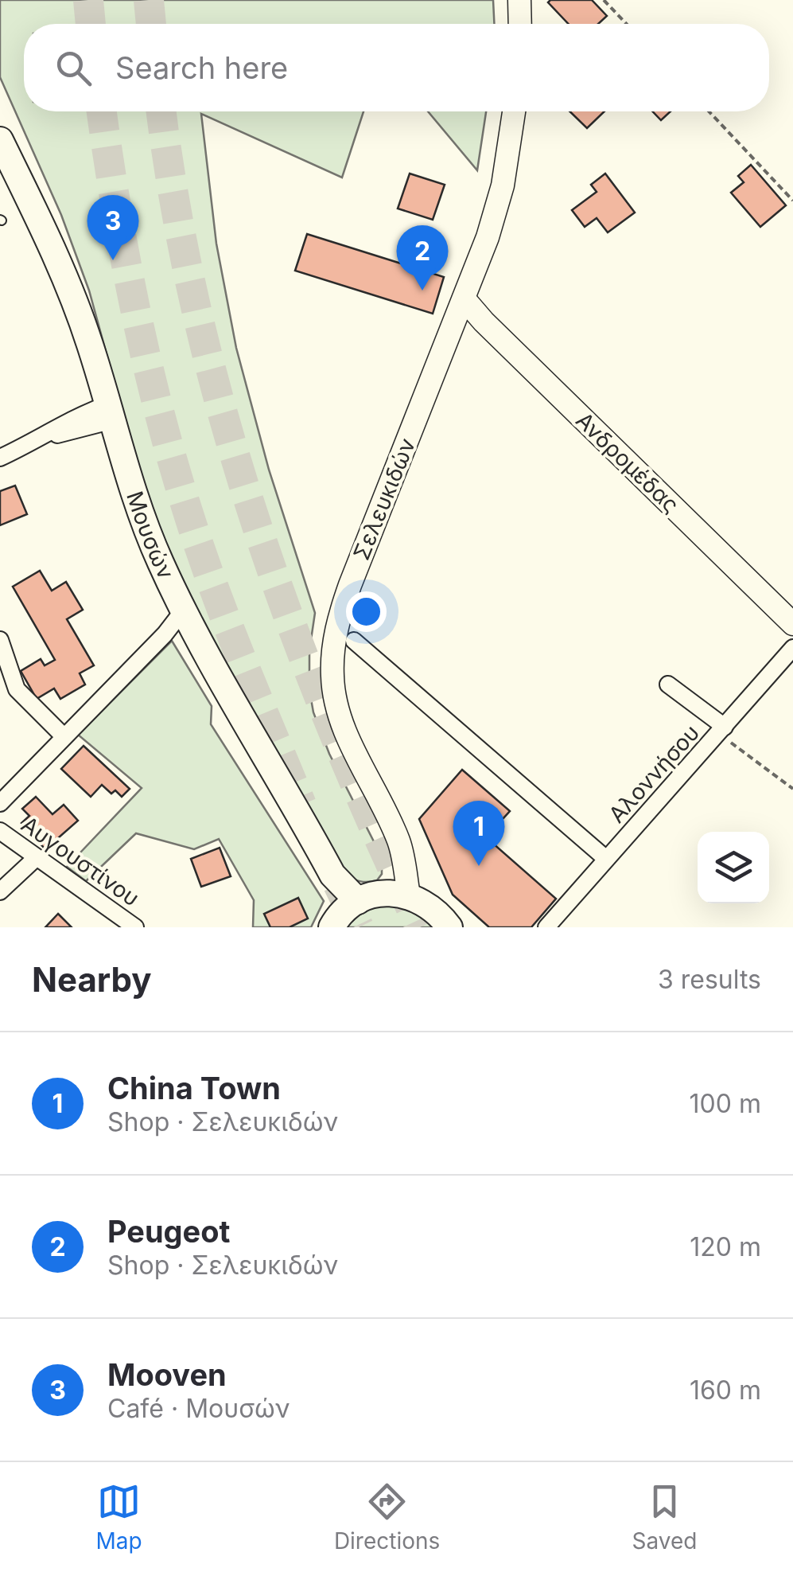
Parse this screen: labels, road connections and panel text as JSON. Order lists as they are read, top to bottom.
{
  "streets": {
    "main road": ["Μουσών"],
    "street": [
      "Ανδρομέδας",
      "Σελευκιδών",
      "Αλοννήσου",
      "Αυγουστίνου"
    ]
  },
  "crossings": [
    ["Ανδρομέδας", "Σελευκιδών"]
  ],
  "page": {
    "search": "Search here",
    "pins": ["3", "2", "1"],
    "heading": ["Nearby", "3 results"],
    "list": [
      {
        "mark": "1",
        "name": "China Town",
        "note": "Shop · Σελευκιδών",
        "value": "100 m"
      },
      {
        "mark": "2",
        "name": "Peugeot",
        "note": "Shop · Σελευκιδών",
        "value": "120 m"
      },
      {
        "mark": "3",
        "name": "Mooven",
        "note": "Café · Μουσών",
        "value": "160 m"
      }
    ],
    "nav": ["Map", "Directions", "Saved"]
  }
}
